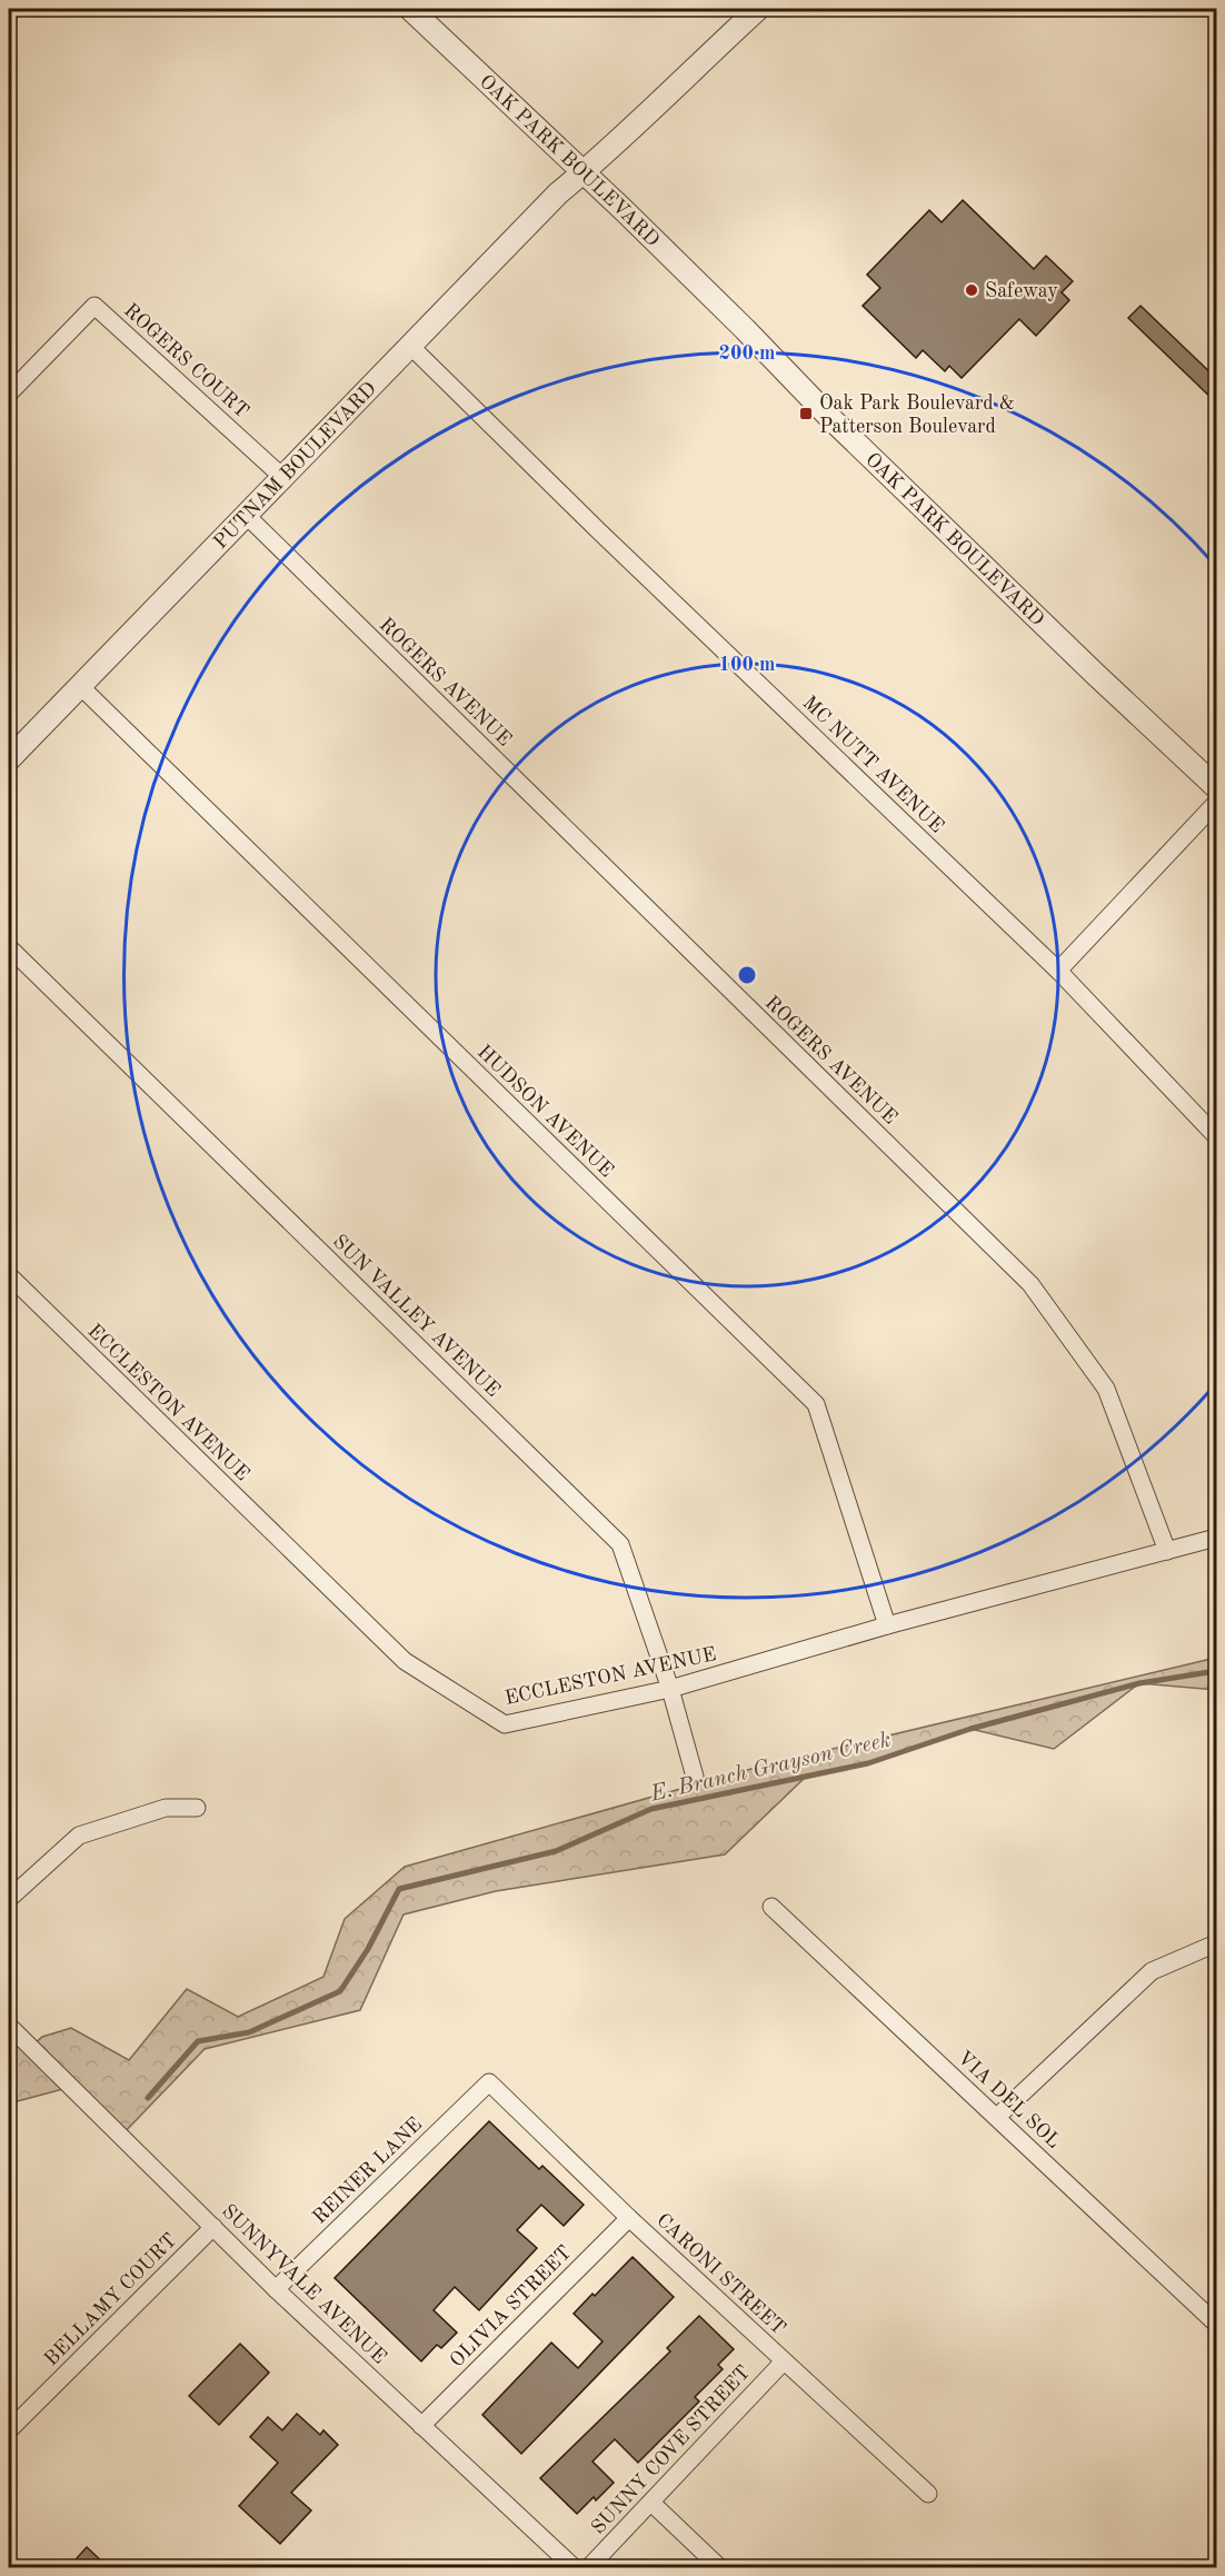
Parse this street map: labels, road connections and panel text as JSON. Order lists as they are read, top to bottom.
{
  "streets": {
    "street": [
      "OAK PARK BOULEVARD",
      "ROGERS COURT",
      "PUTNAM BOULEVARD",
      "ROGERS AVENUE",
      "MC NUTT AVENUE",
      "HUDSON AVENUE",
      "SUN VALLEY AVENUE",
      "ECCLESTON AVENUE",
      "VIA DEL SOL",
      "REINER LANE",
      "CARONI STREET",
      "SUNNYVALE AVENUE",
      "BELLAMY COURT",
      "OLIVIA STREET",
      "SUNNY COVE STREET"
    ]
  },
  "crossings": [
    ["OAK PARK BOULEVARD", "PUTNAM BOULEVARD"],
    ["ROGERS COURT", "PUTNAM BOULEVARD"],
    ["PUTNAM BOULEVARD", "ROGERS AVENUE"],
    ["PUTNAM BOULEVARD", "MC NUTT AVENUE"],
    ["PUTNAM BOULEVARD", "HUDSON AVENUE"],
    ["ROGERS AVENUE", "ECCLESTON AVENUE"],
    ["HUDSON AVENUE", "ECCLESTON AVENUE"],
    ["SUN VALLEY AVENUE", "ECCLESTON AVENUE"],
    ["REINER LANE", "CARONI STREET"],
    ["REINER LANE", "SUNNYVALE AVENUE"],
    ["CARONI STREET", "OLIVIA STREET"],
    ["CARONI STREET", "SUNNY COVE STREET"],
    ["SUNNYVALE AVENUE", "BELLAMY COURT"],
    ["SUNNYVALE AVENUE", "OLIVIA STREET"]
  ],
  "water": ["E. Branch Grayson Creek"],
  "places": {
    "other": ["Safeway"],
    "transit": ["Oak Park Boulevard & Patterson Boulevard"]
  },
  "rings": ["200 m", "100 m"]
}
